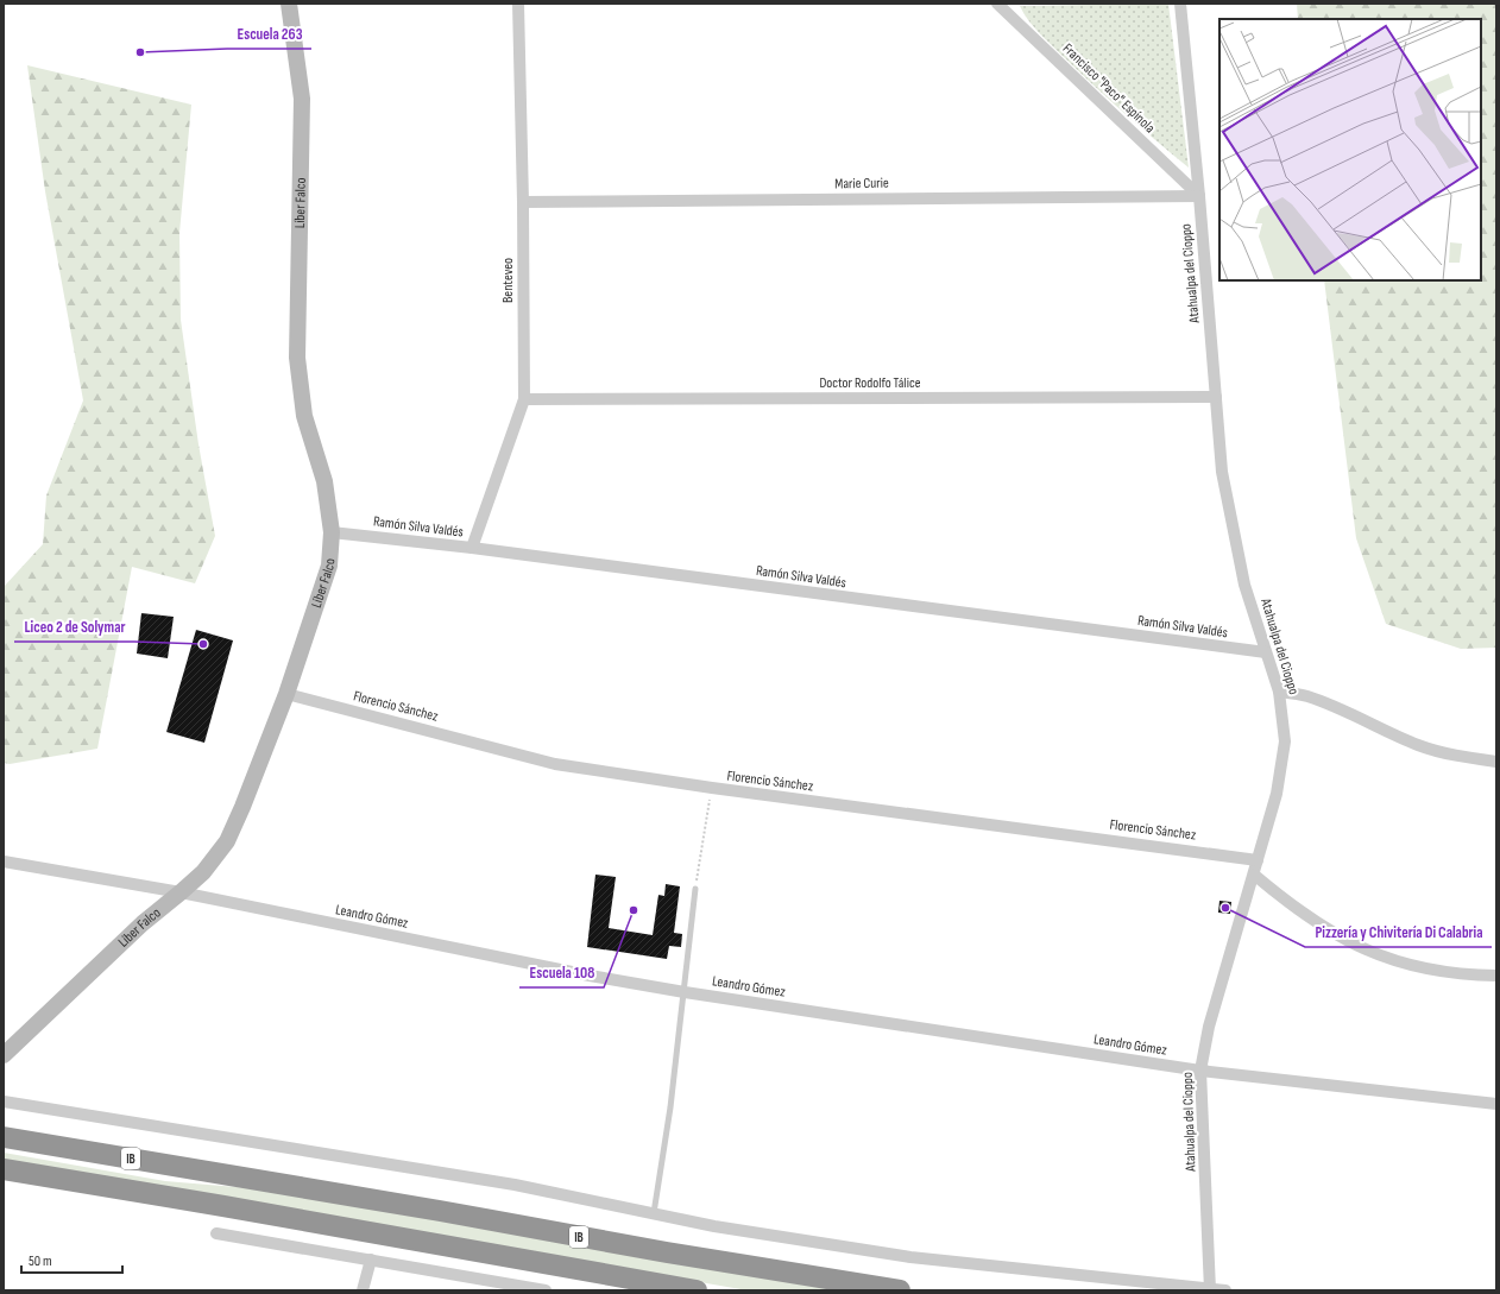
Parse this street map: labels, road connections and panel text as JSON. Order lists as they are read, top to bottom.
{
  "streets": {
    "highway": ["IB"],
    "street": [
      "Francisco \"Paco\" Espínola",
      "Marie Curie",
      "Líber Falco",
      "Atahualpa del Cioppo",
      "Benteveo",
      "Doctor Rodolfo Tálice",
      "Ramón Silva Valdés",
      "Florencio Sánchez",
      "Leandro Gómez"
    ]
  },
  "crossings": [
    ["Francisco \"Paco\" Espínola", "Marie Curie"],
    ["Francisco \"Paco\" Espínola", "Atahualpa del Cioppo"],
    ["Marie Curie", "Atahualpa del Cioppo"],
    ["Marie Curie", "Benteveo"],
    ["Líber Falco", "Ramón Silva Valdés"],
    ["Líber Falco", "Florencio Sánchez"],
    ["Líber Falco", "Leandro Gómez"],
    ["Atahualpa del Cioppo", "Doctor Rodolfo Tálice"],
    ["Atahualpa del Cioppo", "Ramón Silva Valdés"],
    ["Atahualpa del Cioppo", "Florencio Sánchez"],
    ["Atahualpa del Cioppo", "Leandro Gómez"],
    ["Benteveo", "Doctor Rodolfo Tálice"],
    ["Benteveo", "Ramón Silva Valdés"]
  ],
  "places": [
    "Escuela 263",
    "Liceo 2 de Solymar",
    "Pizzería y Chivitería Di Calabria",
    "Escuela 108"
  ],
  "scale_bar": "50 m"
}
